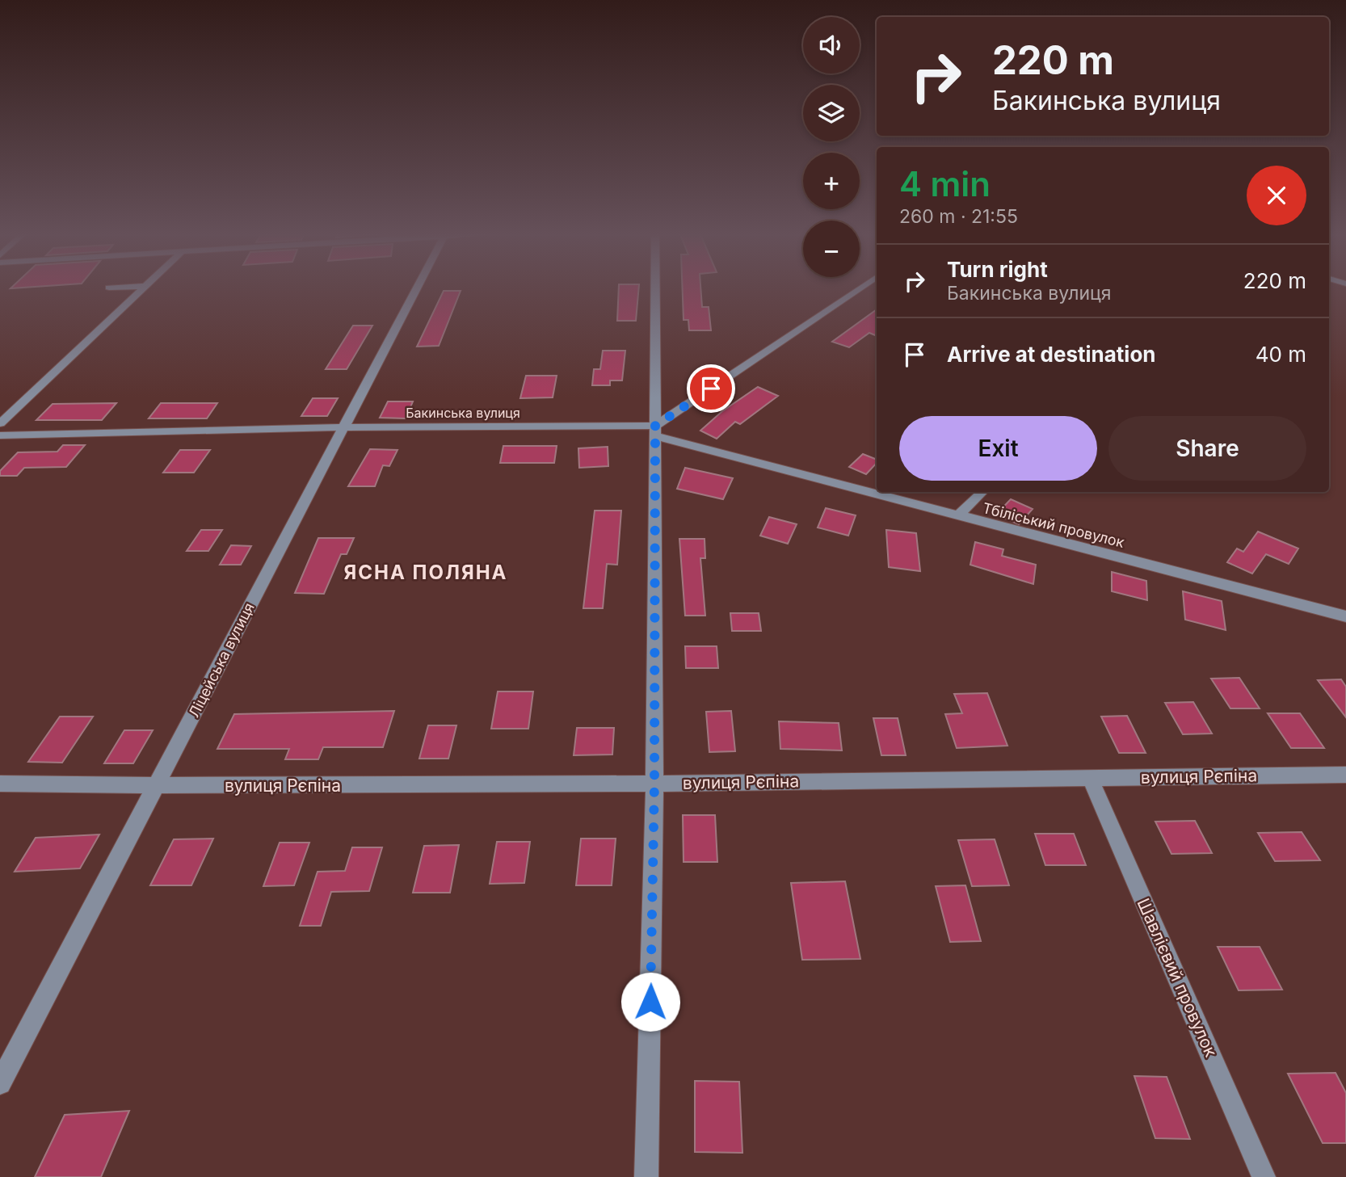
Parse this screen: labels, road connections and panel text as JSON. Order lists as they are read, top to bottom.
{
  "streets": {
    "street": [
      "Бакинська вулиця",
      "Тбіліський провулок",
      "Ліцейська вулиця",
      "вулиця Рєпіна",
      "Шавлієвий провулок"
    ]
  },
  "crossings": [
    ["Бакинська вулиця", "Тбіліський провулок"],
    ["Бакинська вулиця", "Ліцейська вулиця"],
    ["Ліцейська вулиця", "вулиця Рєпіна"],
    ["вулиця Рєпіна", "Шавлієвий провулок"]
  ],
  "districts": ["ЯСНА ПОЛЯНА"],
  "page": {
    "map_buttons": ["+", "−"],
    "turn": ["220 m", "Бакинська вулиця"],
    "heading": ["4 min", "260 m · 21:55"],
    "list": [
      {
        "name": "Turn right",
        "note": "Бакинська вулиця",
        "value": "220 m"
      },
      {
        "name": "Arrive at destination",
        "value": "40 m"
      }
    ],
    "buttons": ["Exit", "Share"]
  }
}
